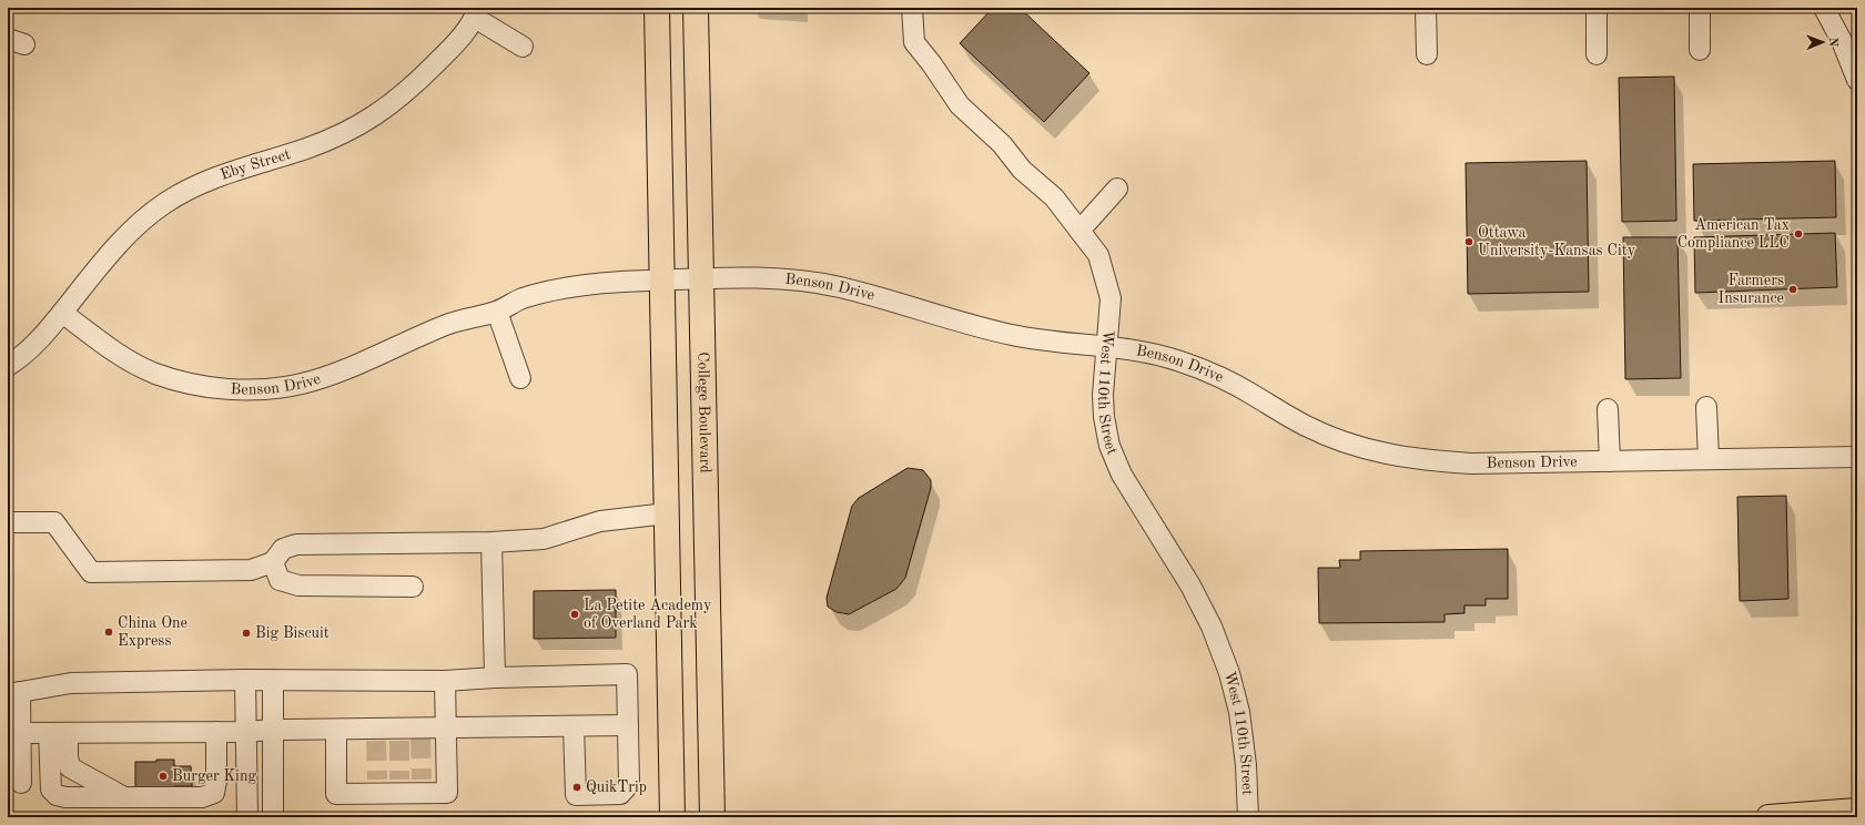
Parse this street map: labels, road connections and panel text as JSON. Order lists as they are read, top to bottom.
{
  "streets": {
    "main road": ["College Boulevard"],
    "street": ["Eby Street", "Benson Drive", "West 110th Street"]
  },
  "crossings": [
    ["Eby Street", "Benson Drive"],
    ["Benson Drive", "West 110th Street"],
    ["Benson Drive", "College Boulevard"]
  ],
  "places": [
    "American Tax Compliance LLC",
    "Ottawa University-Kansas City",
    "Farmers Insurance",
    "La Petite Academy of Overland Park",
    "China One Express",
    "Big Biscuit",
    "Burger King",
    "QuikTrip"
  ],
  "north": "right"
}
